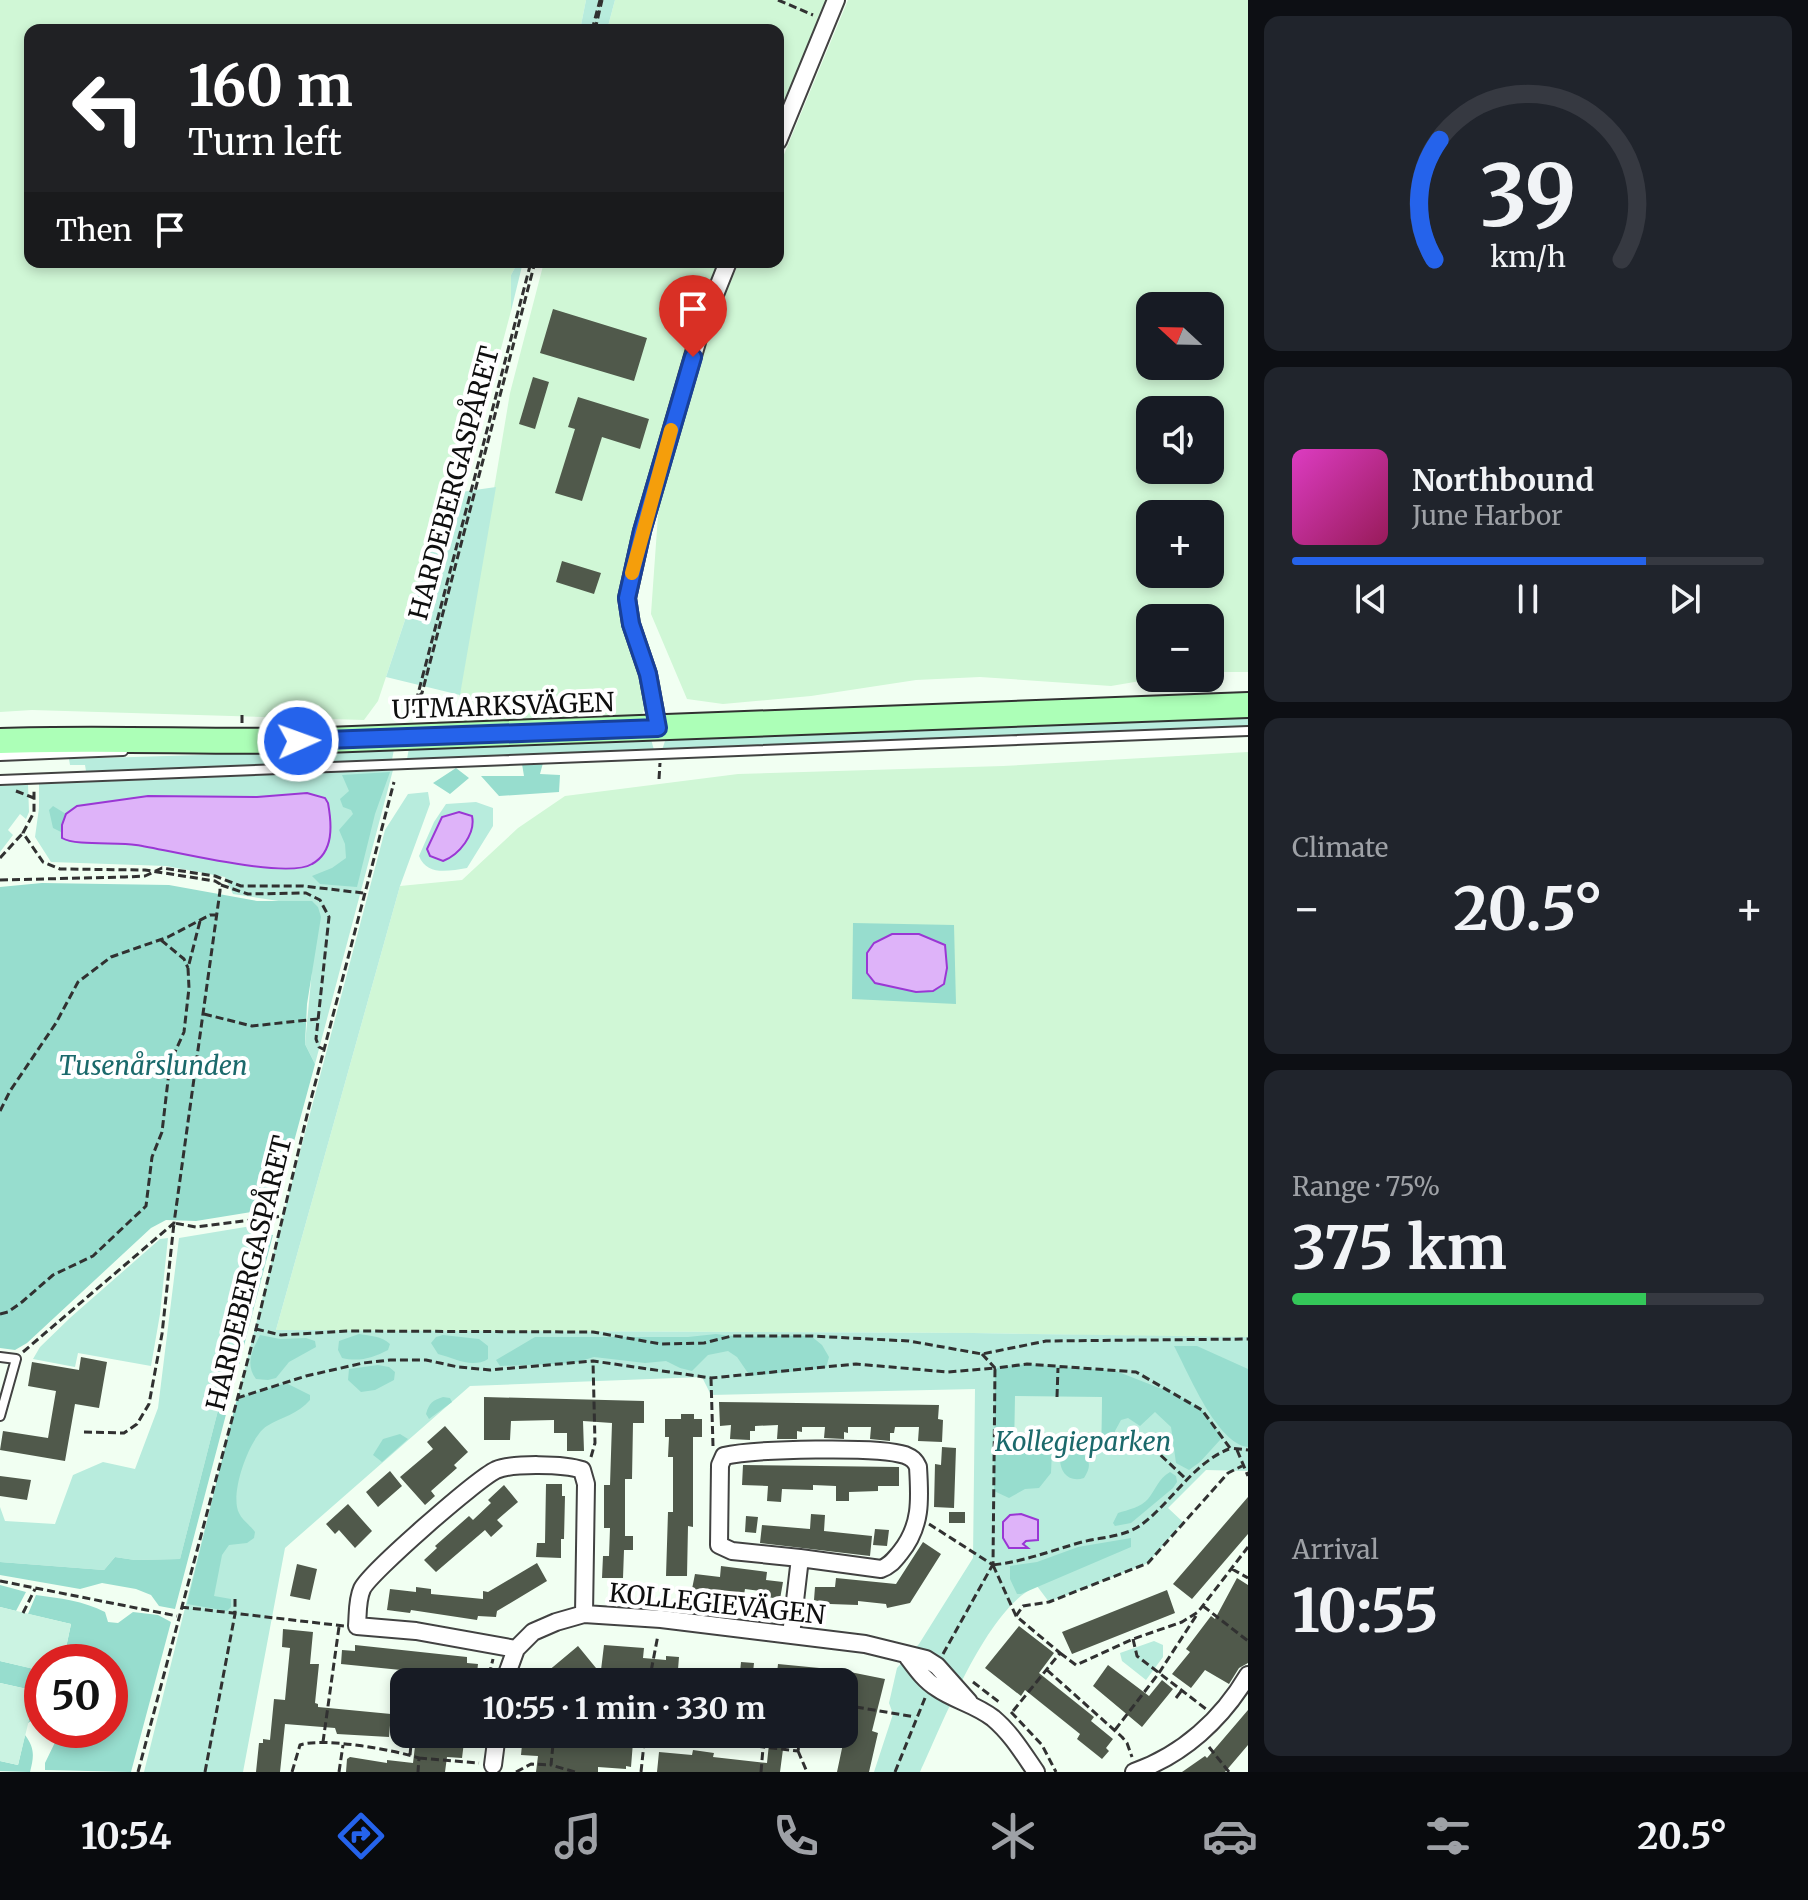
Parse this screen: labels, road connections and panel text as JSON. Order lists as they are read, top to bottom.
{
  "streets": {
    "main road": ["UTMARKSVÄGEN"],
    "street": ["KOLLEGIEVÄGEN"],
    "path": ["HARDEBERGASPÅRET"]
  },
  "parks": ["Tusenårslunden", "Kollegieparken"],
  "north": "left",
  "page": {
    "turn": ["160 m", "Turn left"],
    "then": "Then",
    "map_buttons": ["+", "−"],
    "song": ["Northbound", "June Harbor"],
    "tile": [
      "Climate",
      ["Range · 75%", "375 km"],
      ["Arrival", "10:55"]
    ],
    "heat": ["−", "20.5°", "+"],
    "limit": "50",
    "trip": "10:55 · 1 min · 330 m",
    "tabs": ["10:54", "20.5°"],
    "gauge": ["39", "km/h"]
  }
}
